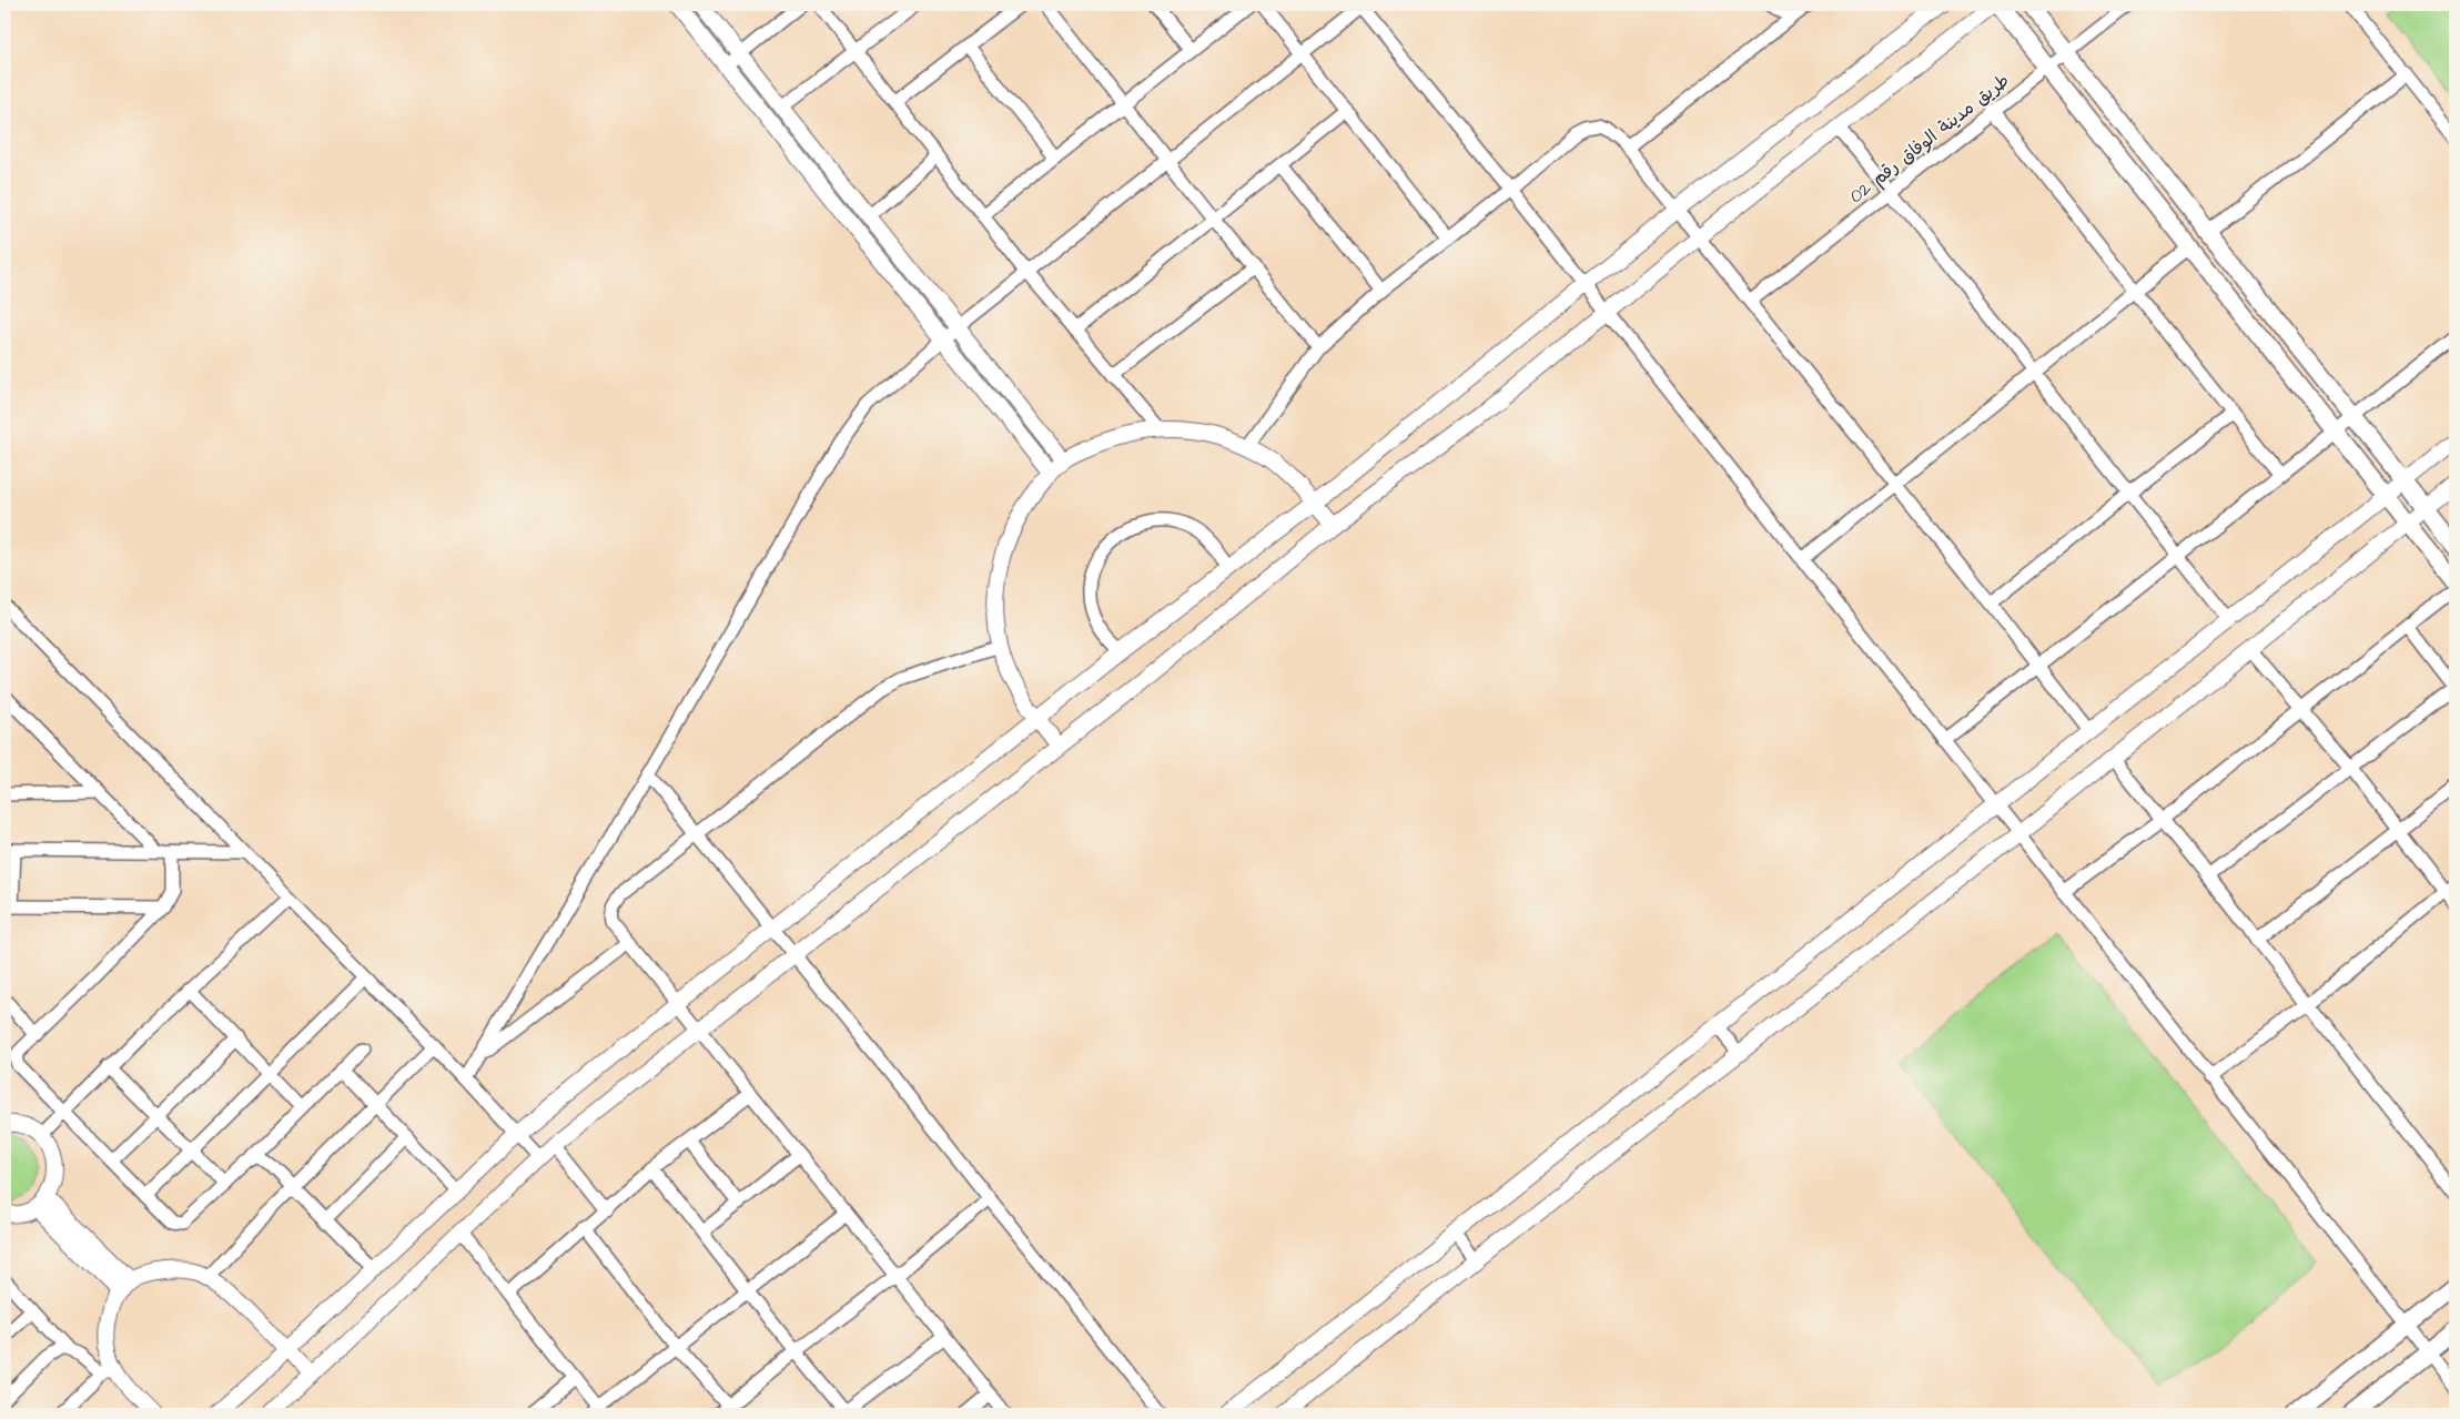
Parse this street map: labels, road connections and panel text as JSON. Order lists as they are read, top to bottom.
{
  "streets": {
    "street": ["طريق مدينة الوفاق رقم 02"]
  }
}
